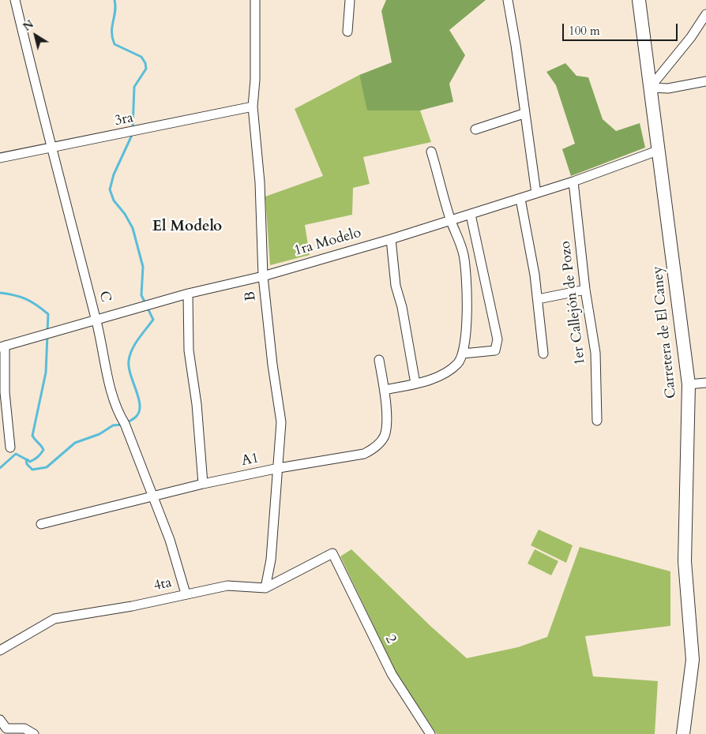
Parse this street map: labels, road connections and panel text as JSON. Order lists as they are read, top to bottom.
{
  "streets": {
    "main road": ["Carretera de El Caney"],
    "street": [
      "3ra",
      "1ra Modelo",
      "B",
      "C",
      "1er Callejón de Pozo",
      "A1",
      "4ta",
      "2"
    ]
  },
  "crossings": [
    ["3ra", "B"],
    ["3ra", "C"],
    ["1ra Modelo", "B"],
    ["1ra Modelo", "C"],
    ["1ra Modelo", "1er Callejón de Pozo"],
    ["1ra Modelo", "Carretera de El Caney"],
    ["B", "A1"],
    ["B", "4ta"],
    ["B", "2"],
    ["C", "A1"],
    ["C", "4ta"],
    ["4ta", "2"]
  ],
  "districts": ["El Modelo"],
  "scale_bar": "100 m",
  "north": "top left"
}
